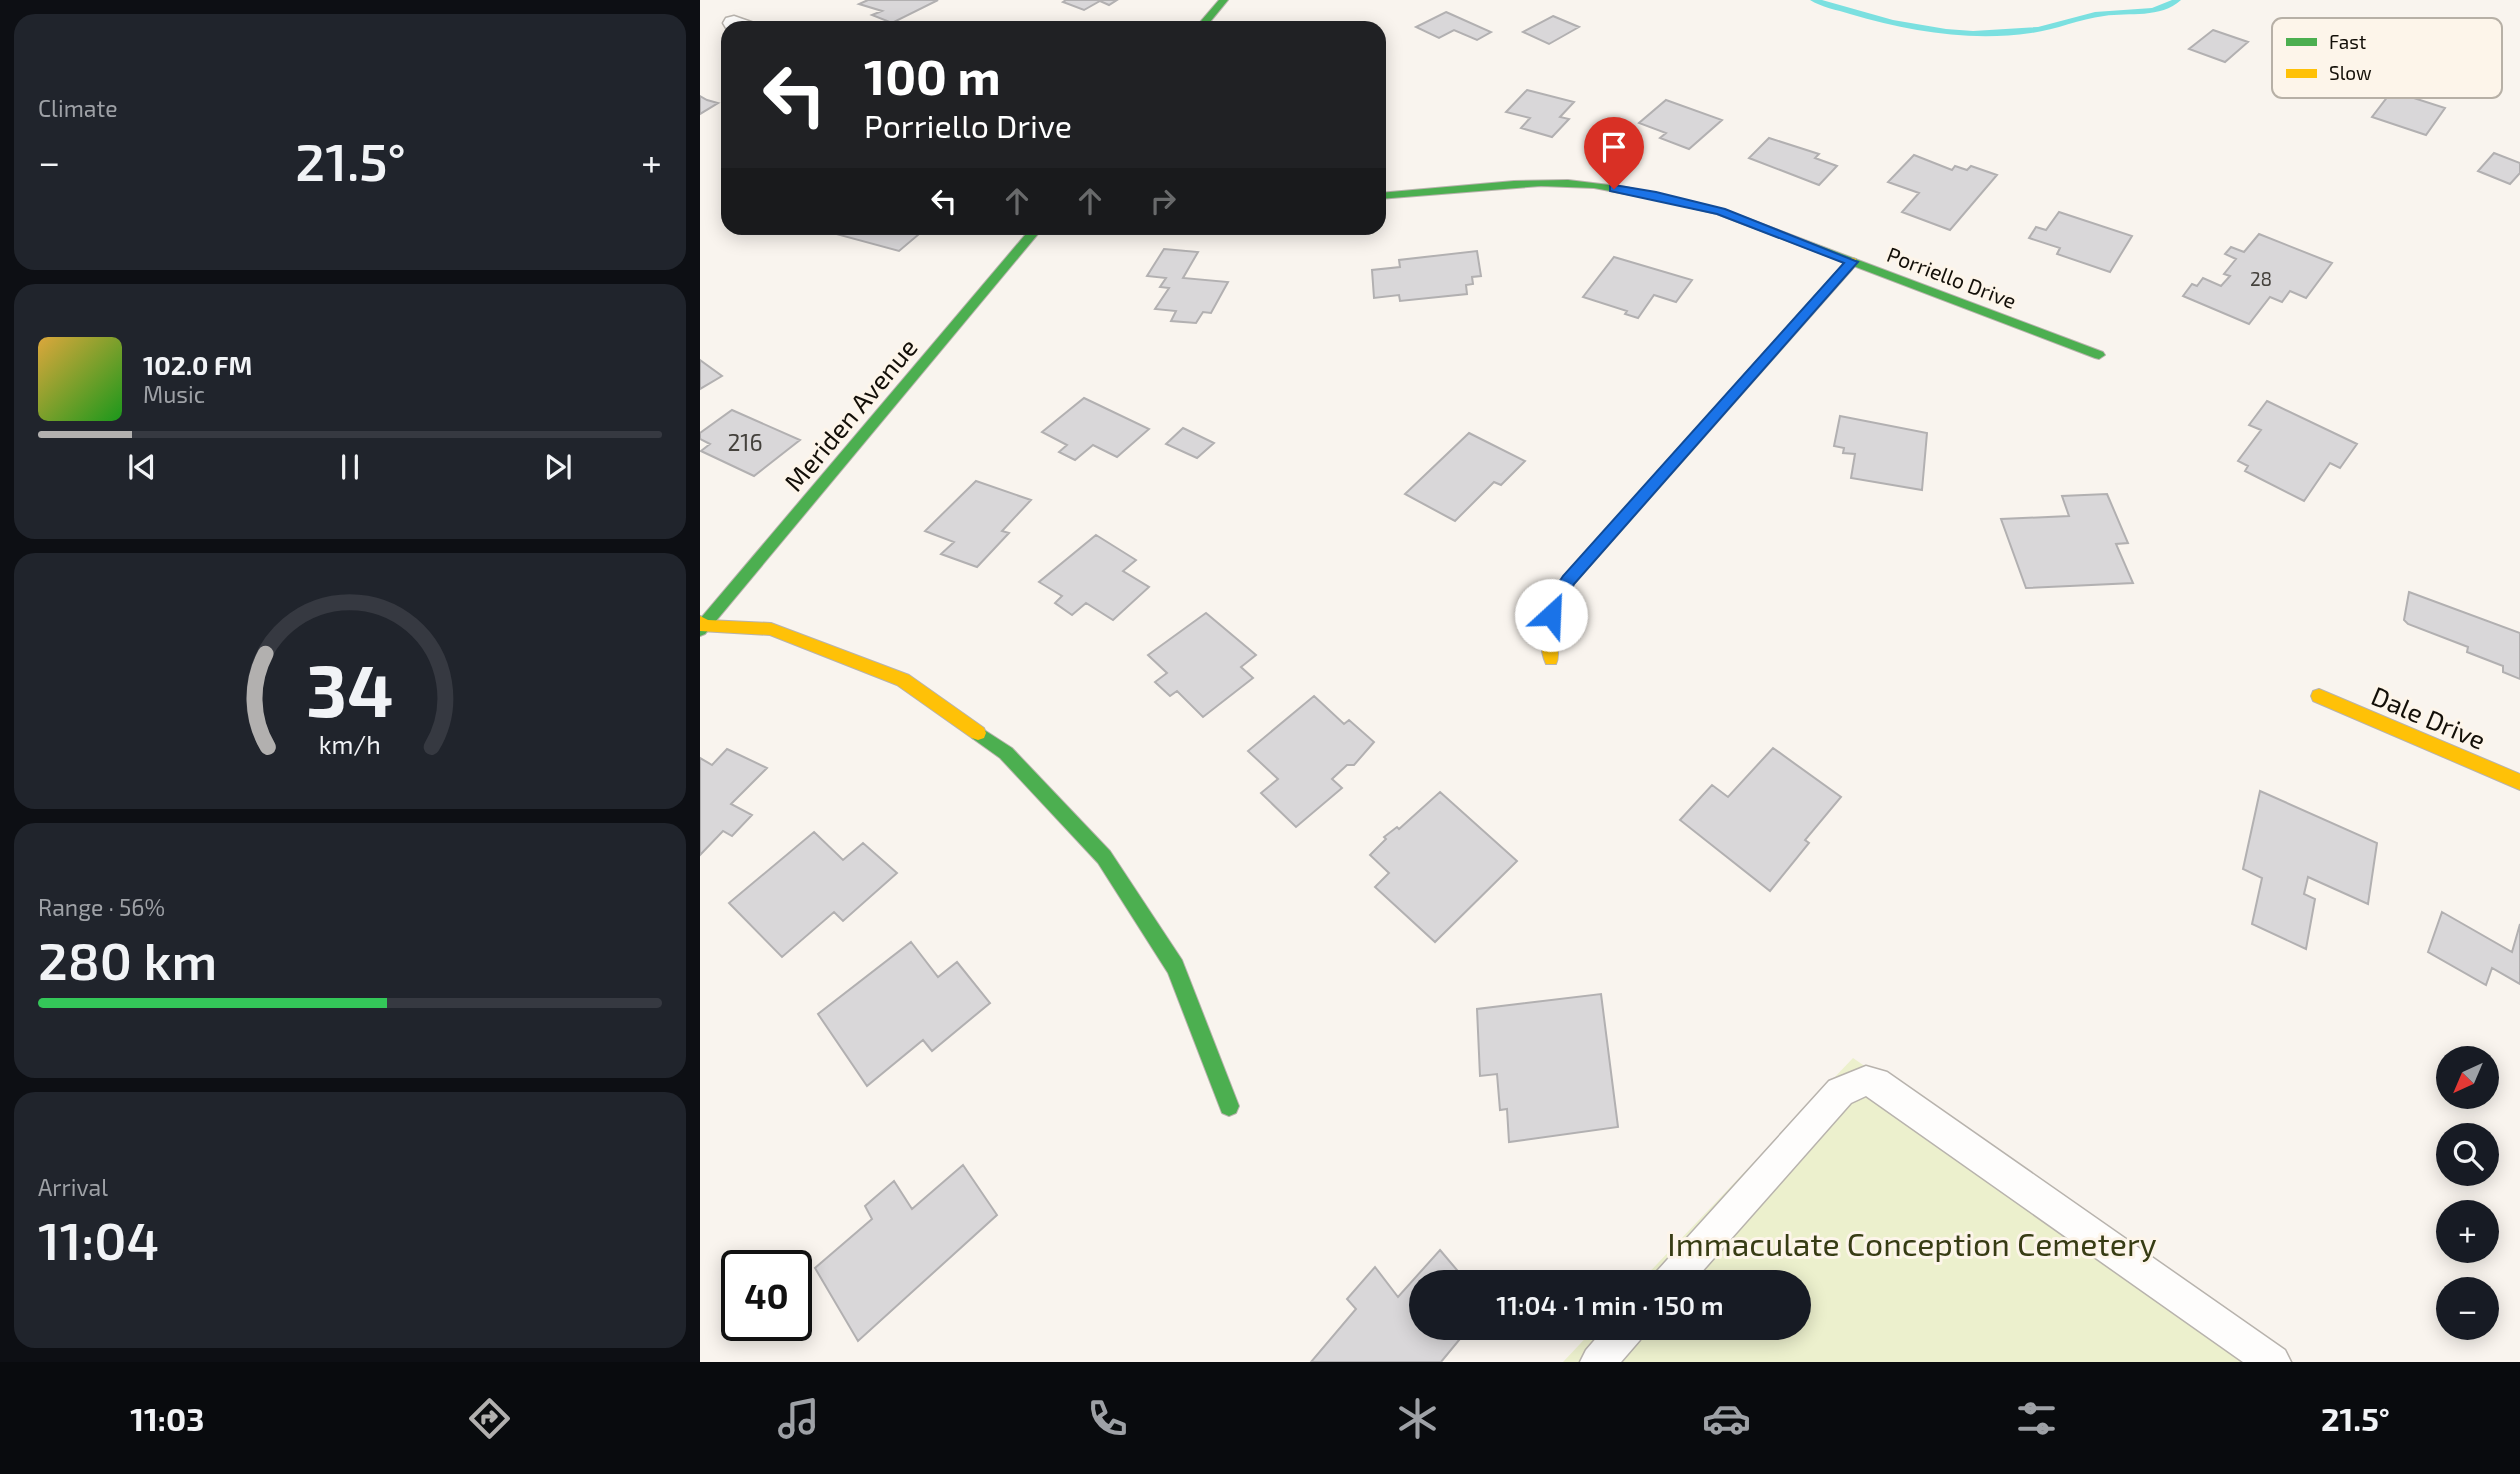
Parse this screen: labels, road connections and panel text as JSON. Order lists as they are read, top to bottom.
{
  "streets": {
    "street": ["Porriello Drive", "Meriden Avenue", "Dale Drive"]
  },
  "parks": ["Immaculate Conception Cemetery"],
  "house_numbers": ["28", "216"],
  "legend": ["Fast", "Slow"],
  "north": "bottom left",
  "page": {
    "tile": [
      "Climate",
      ["Range · 56%", "280 km"],
      ["Arrival", "11:04"]
    ],
    "turn": ["100 m", "Porriello Drive"],
    "heat": ["−", "21.5°", "+"],
    "song": ["102.0 FM", "Music"],
    "map_buttons": ["+", "−"],
    "limit": "40",
    "trip": "11:04 · 1 min · 150 m",
    "tabs": ["11:03", "21.5°"],
    "gauge": ["34", "km/h"]
  }
}
